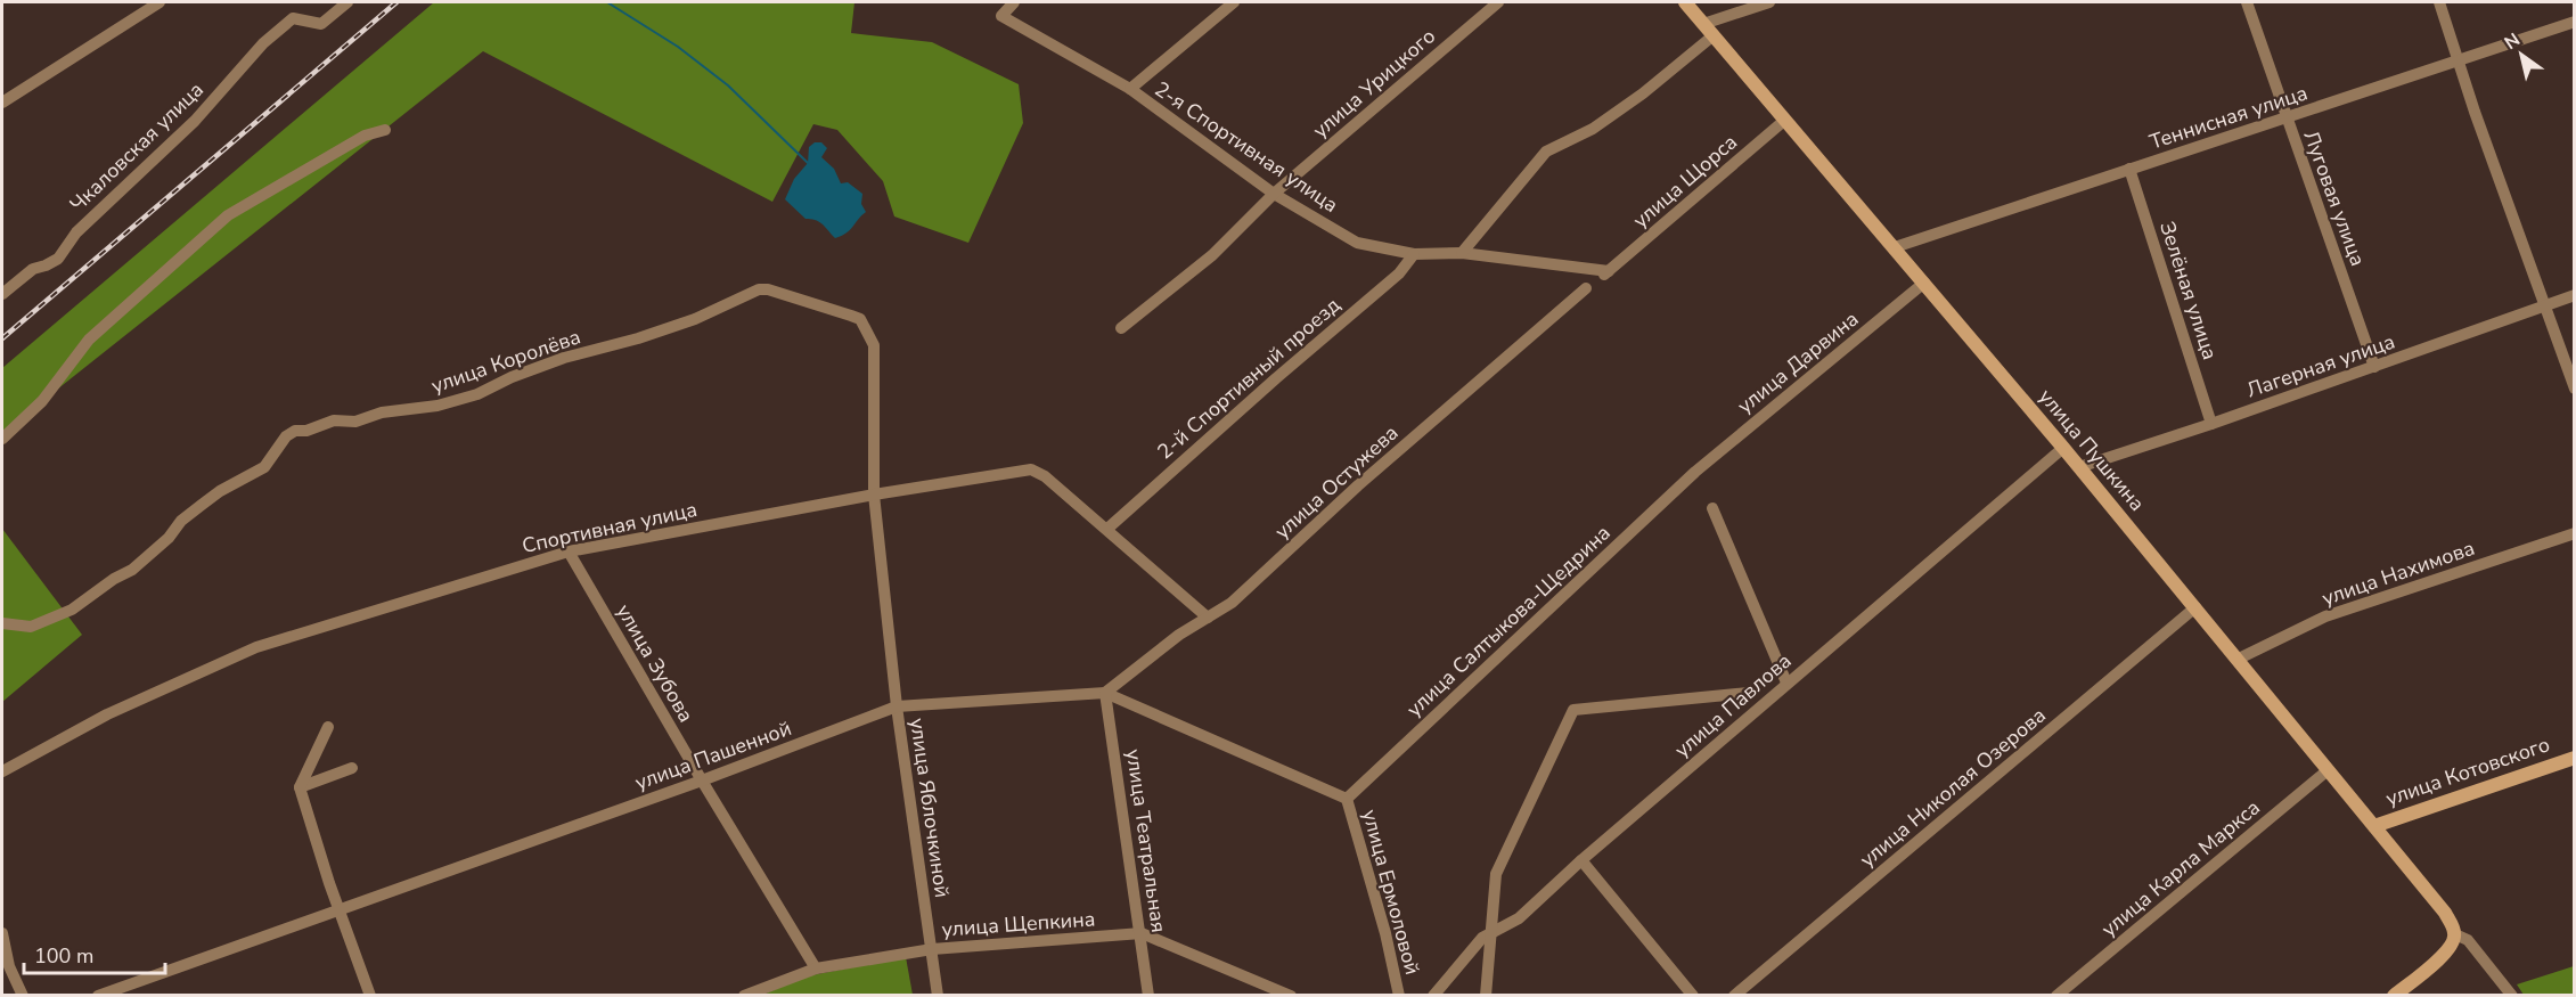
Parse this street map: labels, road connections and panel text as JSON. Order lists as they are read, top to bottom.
{
  "streets": {
    "main road": ["улица Пушкина", "улица Котовского"],
    "street": [
      "улица Урицкого",
      "Теннисная улица",
      "Чкаловская улица",
      "2-я Спортивная улица",
      "улица Щорса",
      "Луговая улица",
      "Зелёная улица",
      "улица Королёва",
      "улица Дарвина",
      "Лагерная улица",
      "2-й Спортивный проезд",
      "улица Остужева",
      "Спортивная улица",
      "улица Нахимова",
      "улица Салтыкова-Щедрина",
      "улица Зубова",
      "улица Павлова",
      "улица Пашенной",
      "улица Николая Озерова",
      "улица Яблочкиной",
      "улица Театральная",
      "улица Карла Маркса",
      "улица Ермоловой",
      "улица Щепкина"
    ]
  },
  "crossings": [
    ["улица Урицкого", "2-я Спортивная улица"],
    ["Теннисная улица", "Луговая улица"],
    ["Теннисная улица", "Зелёная улица"],
    ["Теннисная улица", "улица Пушкина"],
    ["2-я Спортивная улица", "улица Щорса"],
    ["2-я Спортивная улица", "2-й Спортивный проезд"],
    ["улица Щорса", "улица Пушкина"],
    ["Луговая улица", "Лагерная улица"],
    ["Зелёная улица", "Лагерная улица"],
    ["улица Королёва", "Спортивная улица"],
    ["улица Королёва", "улица Пашенной"],
    ["улица Королёва", "улица Яблочкиной"],
    ["улица Дарвина", "улица Пушкина"],
    ["улица Дарвина", "улица Салтыкова-Щедрина"],
    ["Лагерная улица", "улица Пушкина"],
    ["2-й Спортивный проезд", "Спортивная улица"],
    ["улица Пушкина", "улица Нахимова"],
    ["улица Пушкина", "улица Павлова"],
    ["улица Пушкина", "улица Котовского"],
    ["улица Пушкина", "улица Николая Озерова"],
    ["улица Пушкина", "улица Карла Маркса"],
    ["улица Остужева", "Спортивная улица"],
    ["улица Остужева", "улица Пашенной"],
    ["улица Остужева", "улица Театральная"],
    ["Спортивная улица", "улица Зубова"],
    ["улица Салтыкова-Щедрина", "улица Пашенной"],
    ["улица Салтыкова-Щедрина", "улица Ермоловой"],
    ["улица Зубова", "улица Пашенной"],
    ["улица Зубова", "улица Щепкина"],
    ["улица Пашенной", "улица Яблочкиной"],
    ["улица Пашенной", "улица Театральная"],
    ["улица Пашенной", "улица Ермоловой"],
    ["улица Яблочкиной", "улица Щепкина"],
    ["улица Театральная", "улица Щепкина"]
  ],
  "scale_bar": "100 m",
  "north": "top left"
}
